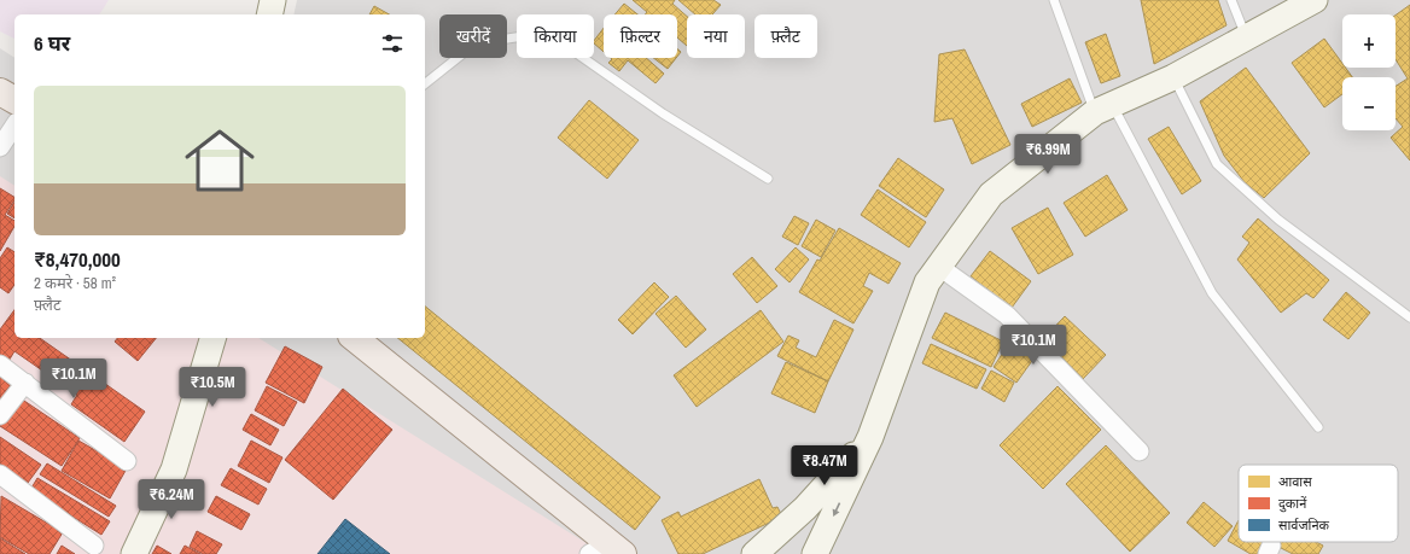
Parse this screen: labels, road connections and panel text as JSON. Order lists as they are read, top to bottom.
{
  "legend": ["आवास", "दुकानें", "सार्वजनिक"],
  "page": {
    "map_buttons": ["+", "−"],
    "chip": [
      "खरीदें",
      "किराया",
      "फ़िल्टर",
      "नया",
      "फ़्लैट"
    ],
    "heading": "6 घर",
    "list": [
      {
        "name": "₹8,470,000",
        "note": "2 कमरे · 58 m² · फ़्लैट"
      }
    ],
    "price": [
      "₹6.99M",
      "₹10.1M",
      "₹10.1M",
      "₹10.5M",
      "₹8.47M",
      "₹6.24M"
    ]
  }
}
